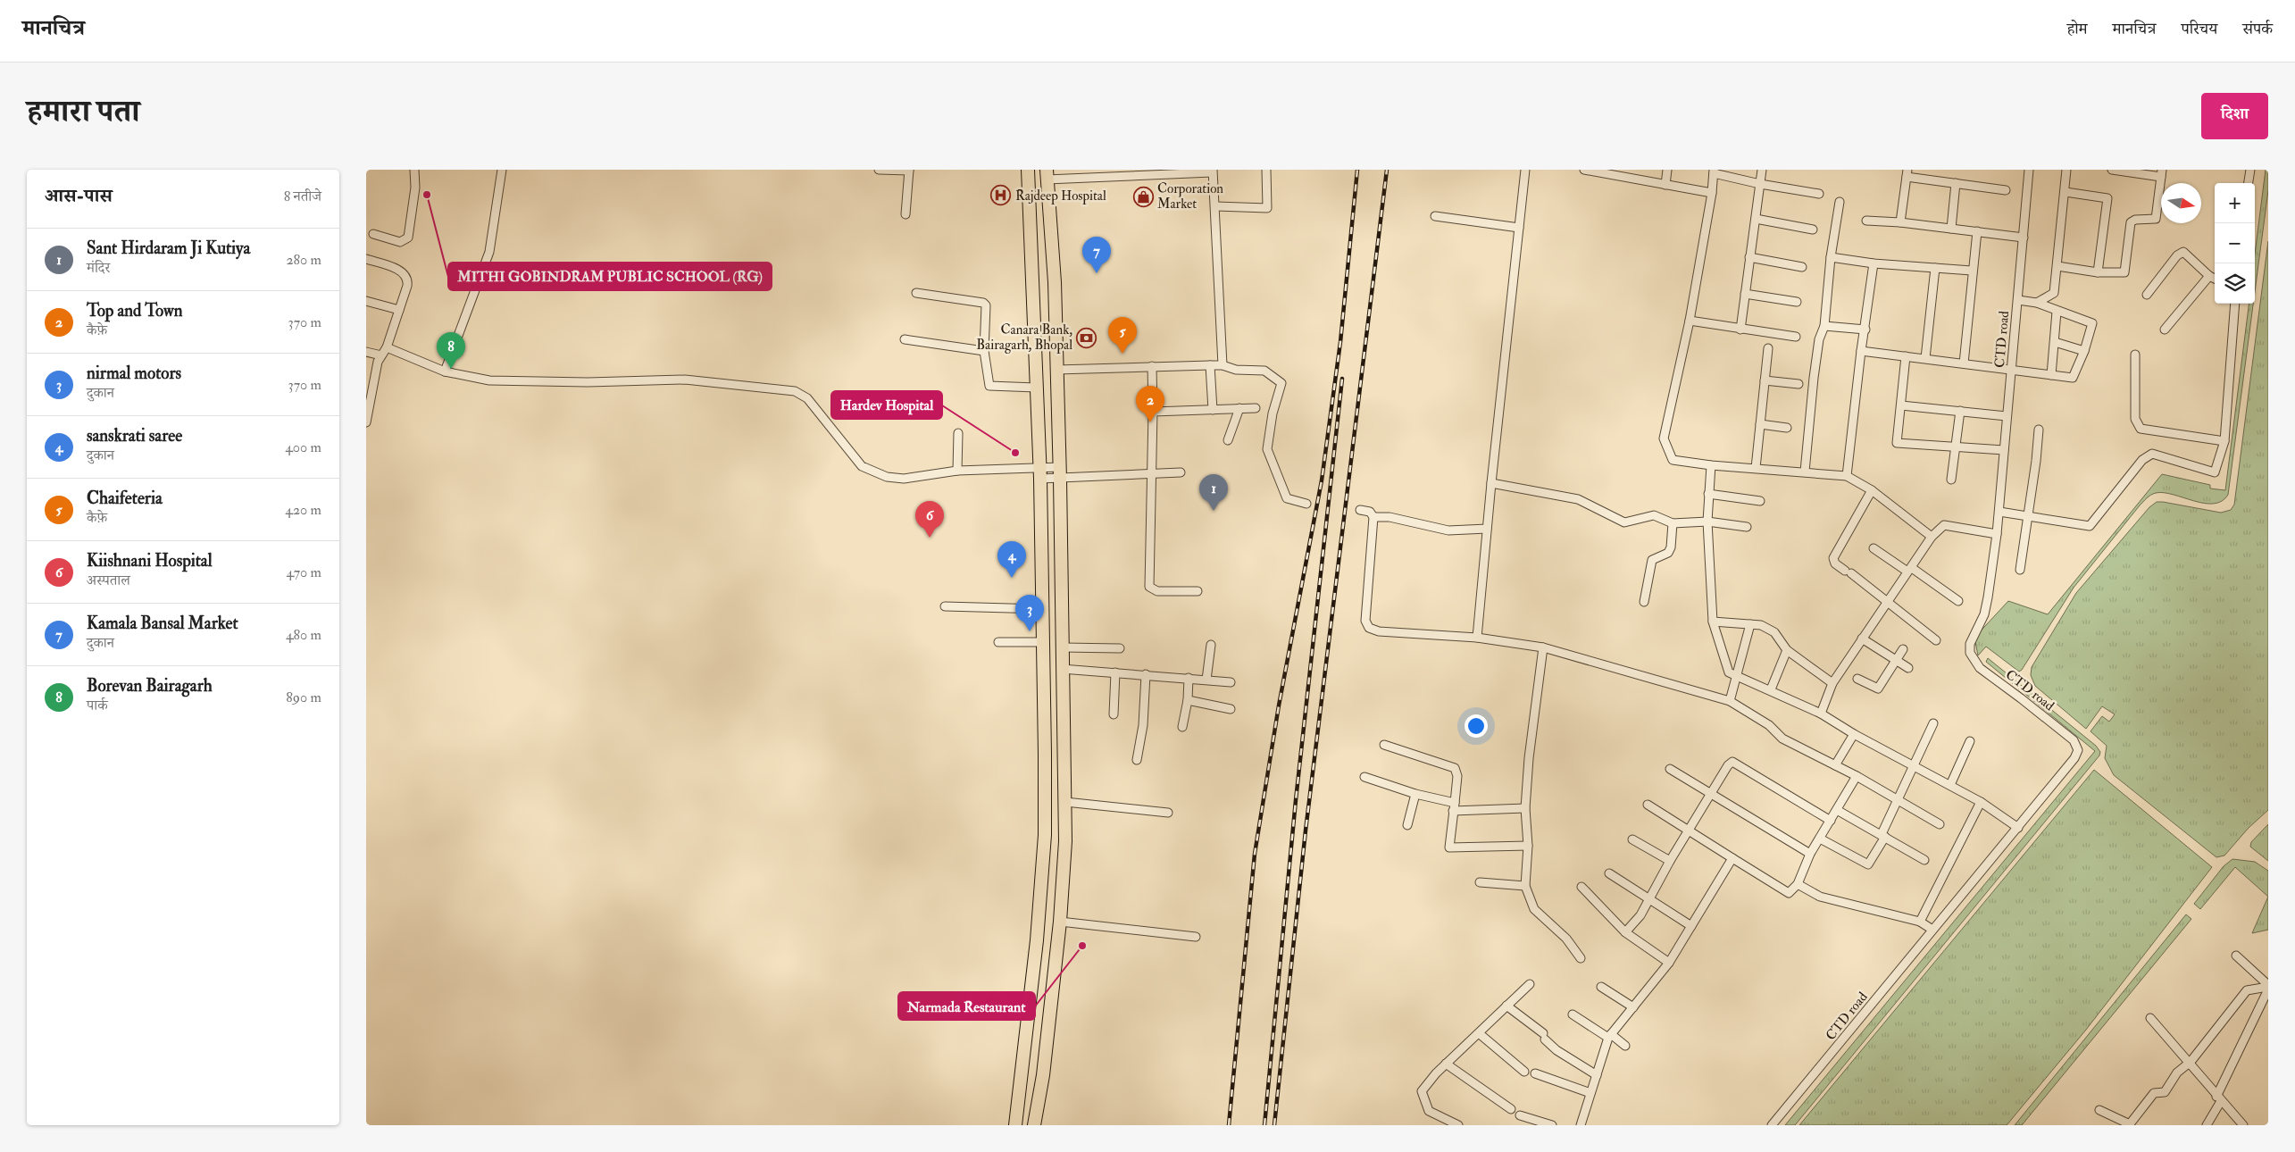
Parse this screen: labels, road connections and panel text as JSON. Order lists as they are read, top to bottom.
{
  "streets": {
    "street": ["CTD road"]
  },
  "places": {
    "other": ["MITHI GOBINDRAM PUBLIC SCHOOL (RG)", "Hardev Hospital", "Narmada Restaurant"],
    "hospital": ["Rajdeep Hospital"],
    "shop": ["Corporation Market"],
    "bank": ["Canara Bank, Bairagarh, Bhopal"]
  },
  "north": "right",
  "page": {
    "header": "मानचित्र",
    "nav": [
      "होम",
      "मानचित्र",
      "परिचय",
      "संपर्क"
    ],
    "title": "हमारा पता",
    "buttons": "दिशा",
    "heading": ["आस-पास", "8 नतीजे"],
    "map_buttons": ["+", "−"],
    "list": [
      {
        "mark": "1",
        "name": "Sant Hirdaram Ji Kutiya",
        "note": "मंदिर",
        "value": "280 m"
      },
      {
        "mark": "2",
        "name": "Top and Town",
        "note": "कैफ़े",
        "value": "370 m"
      },
      {
        "mark": "3",
        "name": "nirmal motors",
        "note": "दुकान",
        "value": "370 m"
      },
      {
        "mark": "4",
        "name": "sanskrati saree",
        "note": "दुकान",
        "value": "400 m"
      },
      {
        "mark": "5",
        "name": "Chaifeteria",
        "note": "कैफ़े",
        "value": "420 m"
      },
      {
        "mark": "6",
        "name": "Kiishnani Hospital",
        "note": "अस्पताल",
        "value": "470 m"
      },
      {
        "mark": "7",
        "name": "Kamala Bansal Market",
        "note": "दुकान",
        "value": "480 m"
      },
      {
        "mark": "8",
        "name": "Borevan Bairagarh",
        "note": "पार्क",
        "value": "890 m"
      }
    ],
    "pins": [
      "7",
      "5",
      "8",
      "2",
      "1",
      "6",
      "4",
      "3"
    ]
  }
}
